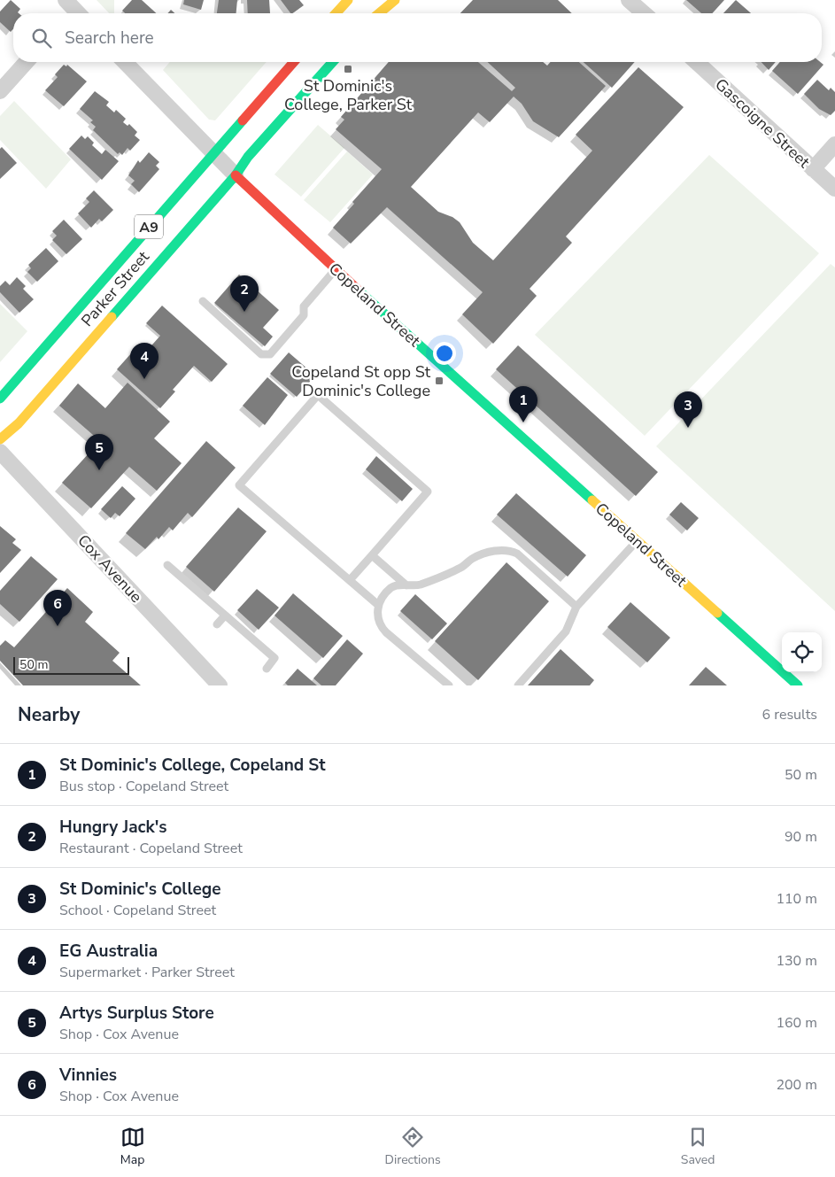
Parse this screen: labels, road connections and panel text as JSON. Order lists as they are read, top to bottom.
{
  "streets": {
    "main road": ["A9", "Parker Street", "Copeland Street"],
    "street": ["Gascoigne Street", "Cox Avenue"]
  },
  "crossings": [
    ["Parker Street", "Copeland Street"]
  ],
  "places": {
    "transit": ["St Dominic's College, Parker St", "Copeland St opp St Dominic's College"]
  },
  "scale_bar": "50 m",
  "page": {
    "search": "Search here",
    "pins": [
      "2",
      "4",
      "1",
      "3",
      "5",
      "6"
    ],
    "scale": "50 m",
    "heading": ["Nearby", "6 results"],
    "list": [
      {
        "mark": "1",
        "name": "St Dominic's College, Copeland St",
        "note": "Bus stop · Copeland Street",
        "value": "50 m"
      },
      {
        "mark": "2",
        "name": "Hungry Jack's",
        "note": "Restaurant · Copeland Street",
        "value": "90 m"
      },
      {
        "mark": "3",
        "name": "St Dominic's College",
        "note": "School · Copeland Street",
        "value": "110 m"
      },
      {
        "mark": "4",
        "name": "EG Australia",
        "note": "Supermarket · Parker Street",
        "value": "130 m"
      },
      {
        "mark": "5",
        "name": "Artys Surplus Store",
        "note": "Shop · Cox Avenue",
        "value": "160 m"
      },
      {
        "mark": "6",
        "name": "Vinnies",
        "note": "Shop · Cox Avenue",
        "value": "200 m"
      }
    ],
    "nav": ["Map", "Directions", "Saved"]
  }
}
